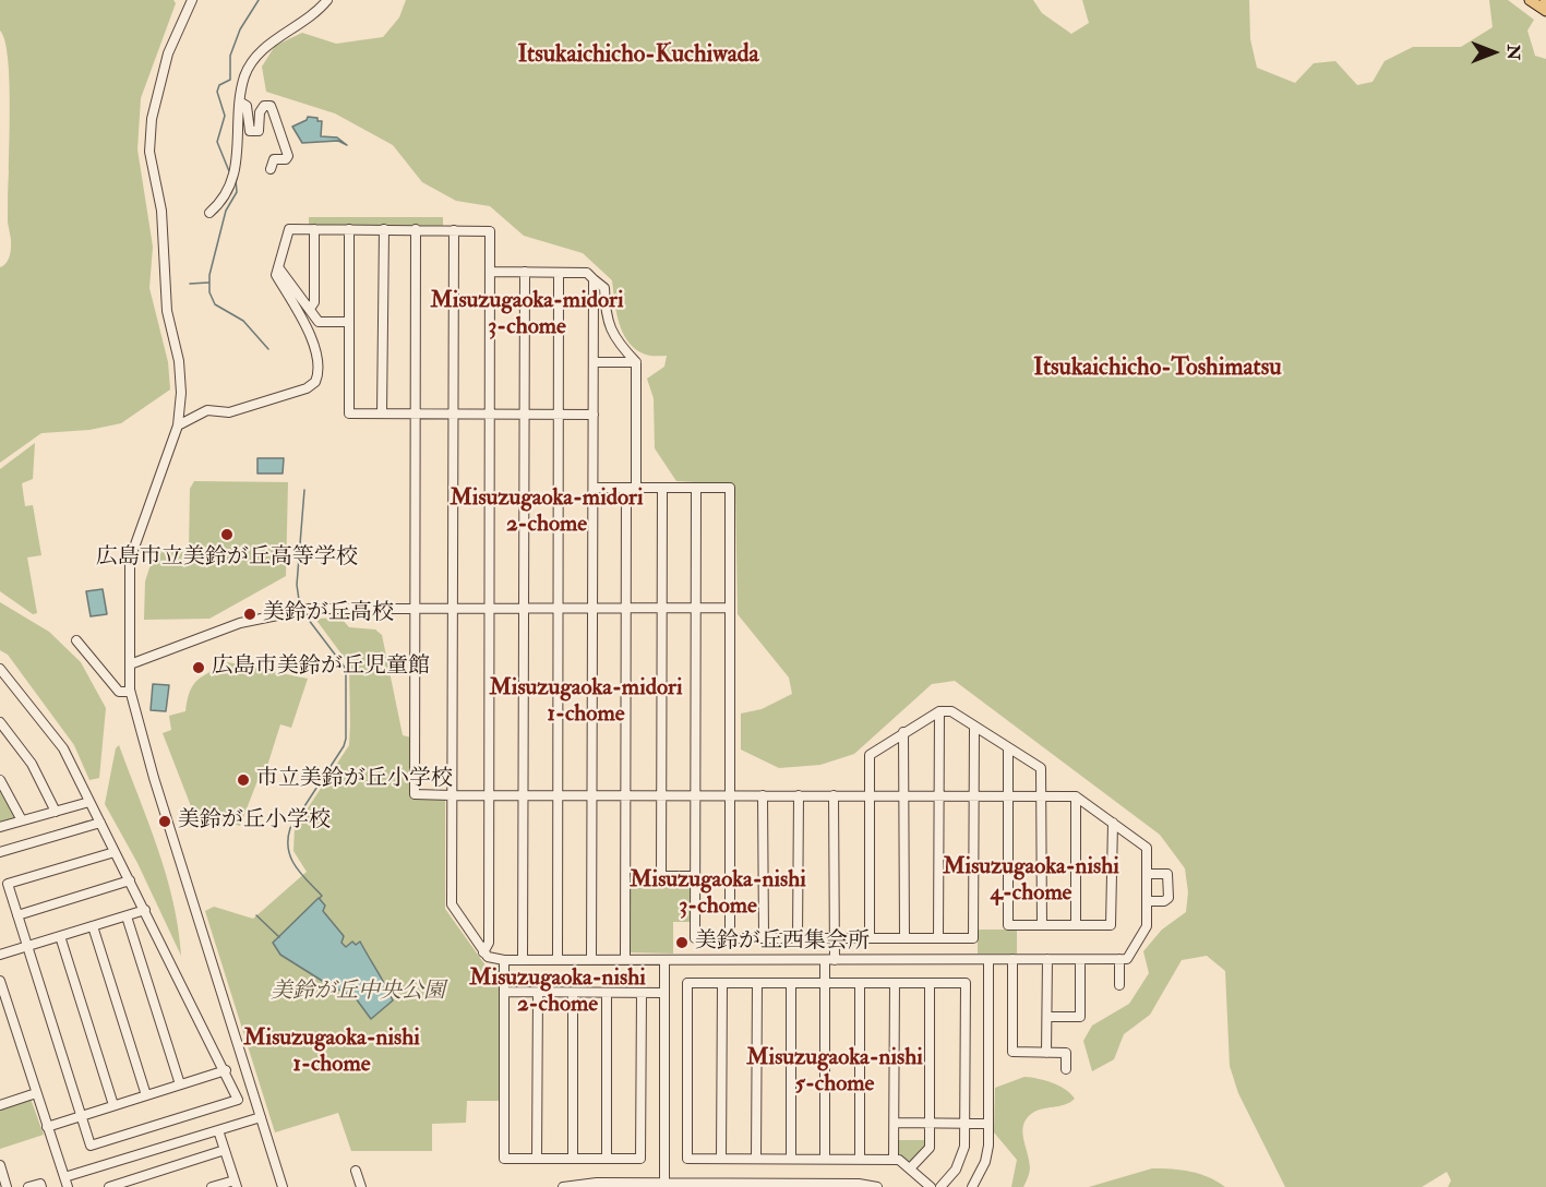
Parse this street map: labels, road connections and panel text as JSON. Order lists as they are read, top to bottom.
{
  "districts": [
    "Itsukaichicho-Kuchiwada",
    "Misuzugaoka-midori 3-chome",
    "Itsukaichicho-Toshimatsu",
    "Misuzugaoka-midori 2-chome",
    "Misuzugaoka-midori 1-chome",
    "Misuzugaoka-nishi 4-chome",
    "Misuzugaoka-nishi 3-chome",
    "Misuzugaoka-nishi 2-chome",
    "Misuzugaoka-nishi 1-chome",
    "Misuzugaoka-nishi 5-chome"
  ],
  "parks": ["美鈴が丘中央公園"],
  "places": [
    "広島市立美鈴が丘高等学校",
    "美鈴が丘高校",
    "広島市美鈴が丘児童館",
    "市立美鈴が丘小学校",
    "美鈴が丘小学校",
    "美鈴が丘西集会所"
  ],
  "north": "right"
}
